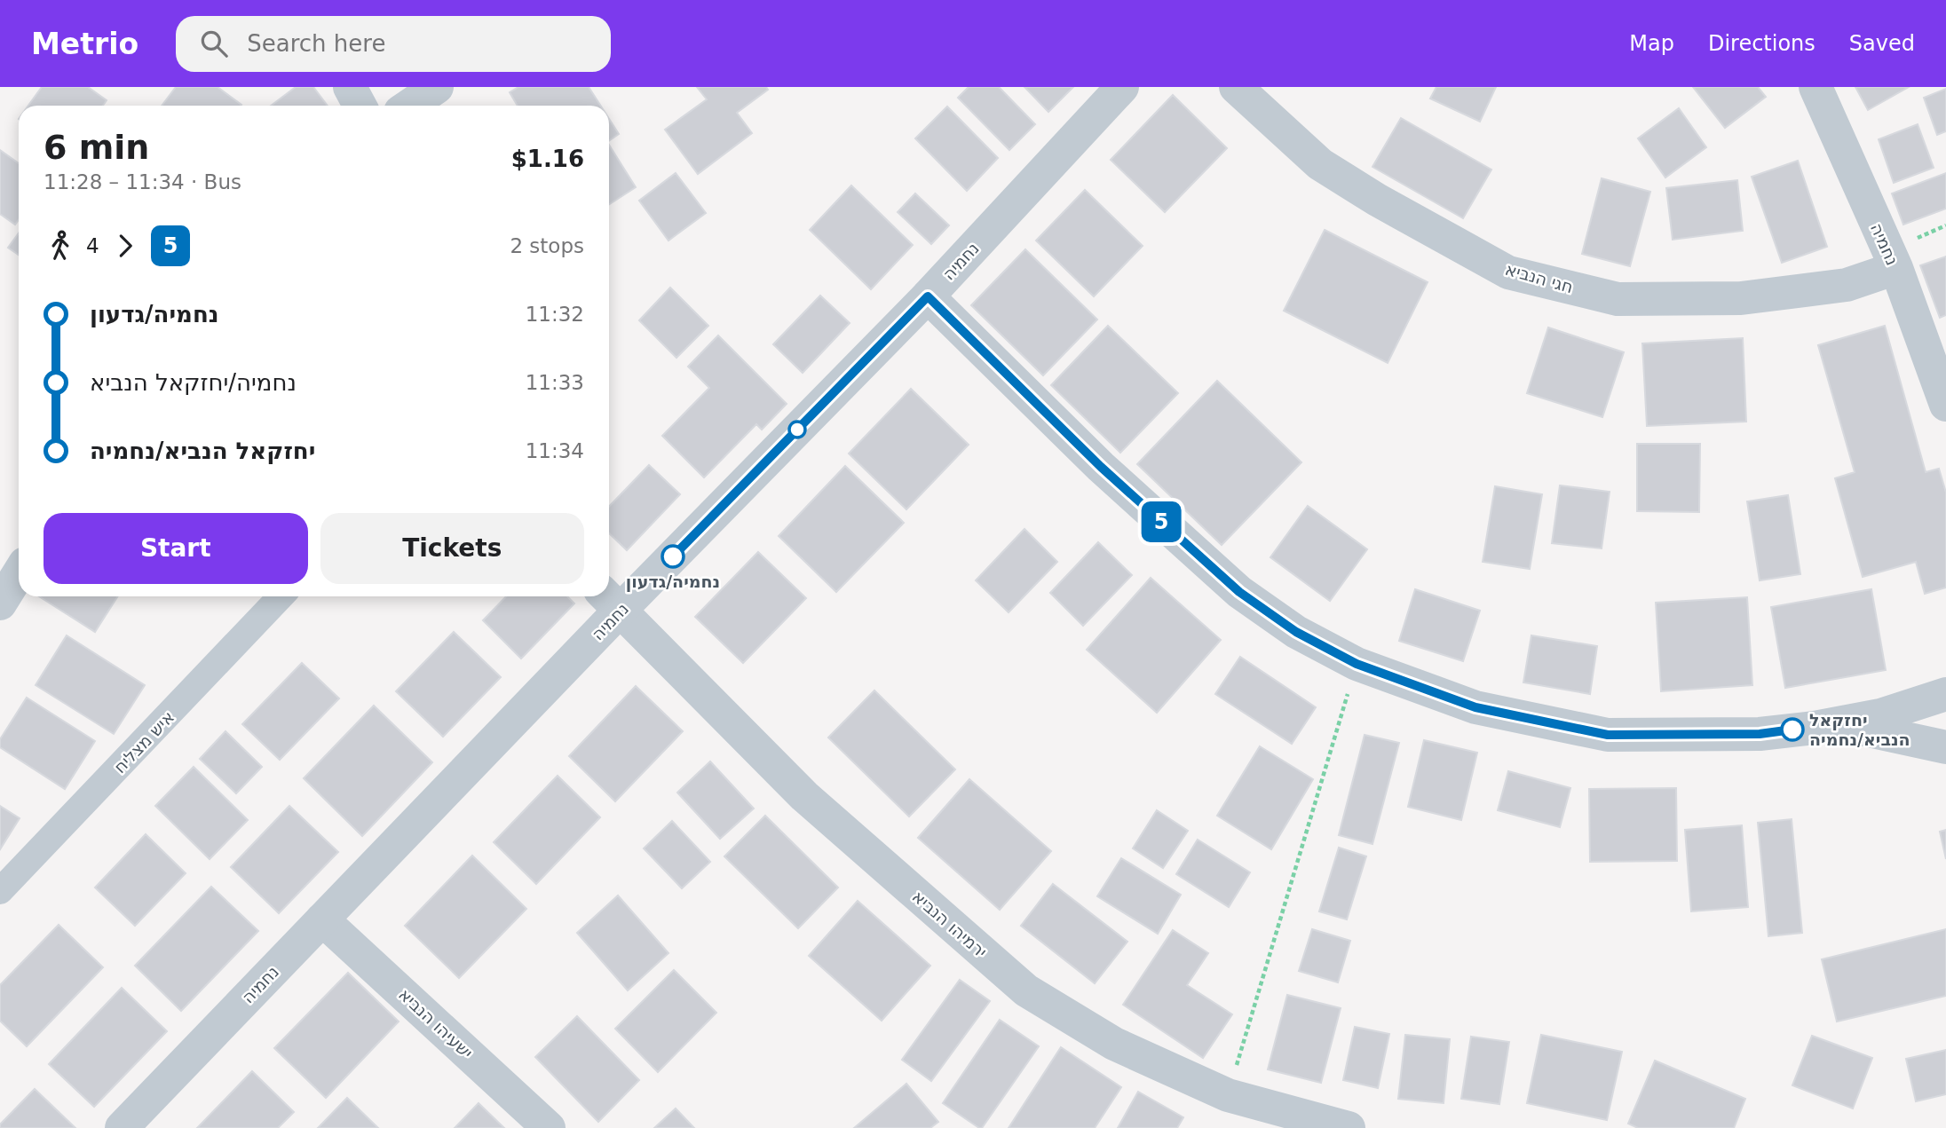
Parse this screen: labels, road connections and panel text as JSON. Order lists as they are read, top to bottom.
{
  "streets": {
    "street": [
      "נחמיה",
      "חגי הנביא",
      "איש מצליח",
      "ירמיהו הנביא",
      "ישעיהו הנביא"
    ]
  },
  "crossings": [
    ["נחמיה", "חגי הנביא"],
    ["נחמיה", "ירמיהו הנביא"],
    ["נחמיה", "ישעיהו הנביא"]
  ],
  "places": ["נחמיה/גדעון", "יחזקאל הנביא/נחמיה"],
  "lines": ["bus line 5"],
  "page": {
    "header": "Metrio",
    "search": "Search here",
    "nav": ["Map", "Directions", "Saved"],
    "on_map": "5",
    "heading": ["6 min", "11:28 – 11:34 · Bus", "$1.16"],
    "legs": ["4", "5", "2 stops"],
    "list": [
      {
        "name": "נחמיה/גדעון",
        "value": "11:32"
      },
      {
        "name": "נחמיה/יחזקאל הנביא",
        "value": "11:33"
      },
      {
        "name": "יחזקאל הנביא/נחמיה",
        "value": "11:34"
      }
    ],
    "buttons": ["Start", "Tickets"]
  }
}
